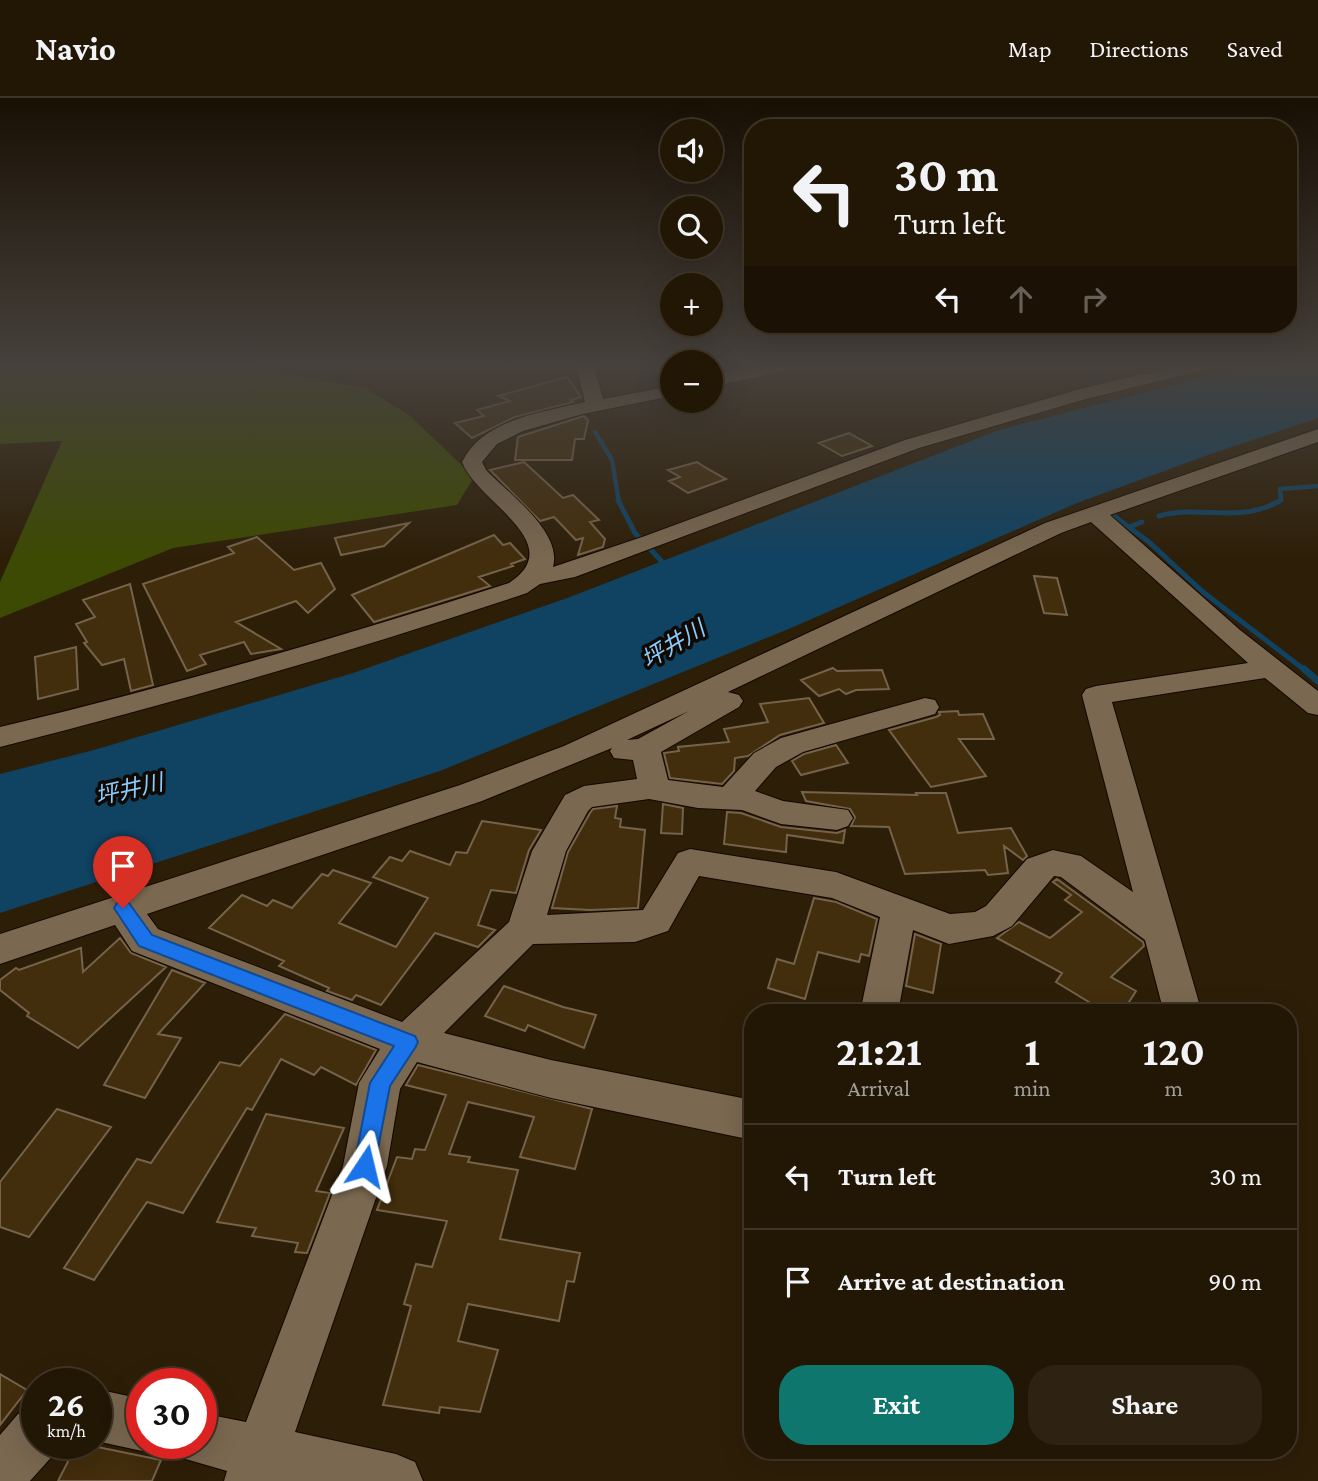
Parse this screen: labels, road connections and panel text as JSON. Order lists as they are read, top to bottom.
{
  "water": ["坪井川"],
  "page": {
    "header": "Navio",
    "nav": ["Map", "Directions", "Saved"],
    "map_buttons": ["+", "−"],
    "turn": ["30 m", "Turn left"],
    "eta": [
      "21:21",
      "Arrival",
      "1",
      "min",
      "120",
      "m"
    ],
    "list": [
      {
        "name": "Turn left",
        "value": "30 m"
      },
      {
        "name": "Arrive at destination",
        "value": "90 m"
      }
    ],
    "buttons": ["Exit", "Share"],
    "speed": "26 km/h",
    "limit": "30"
  }
}
